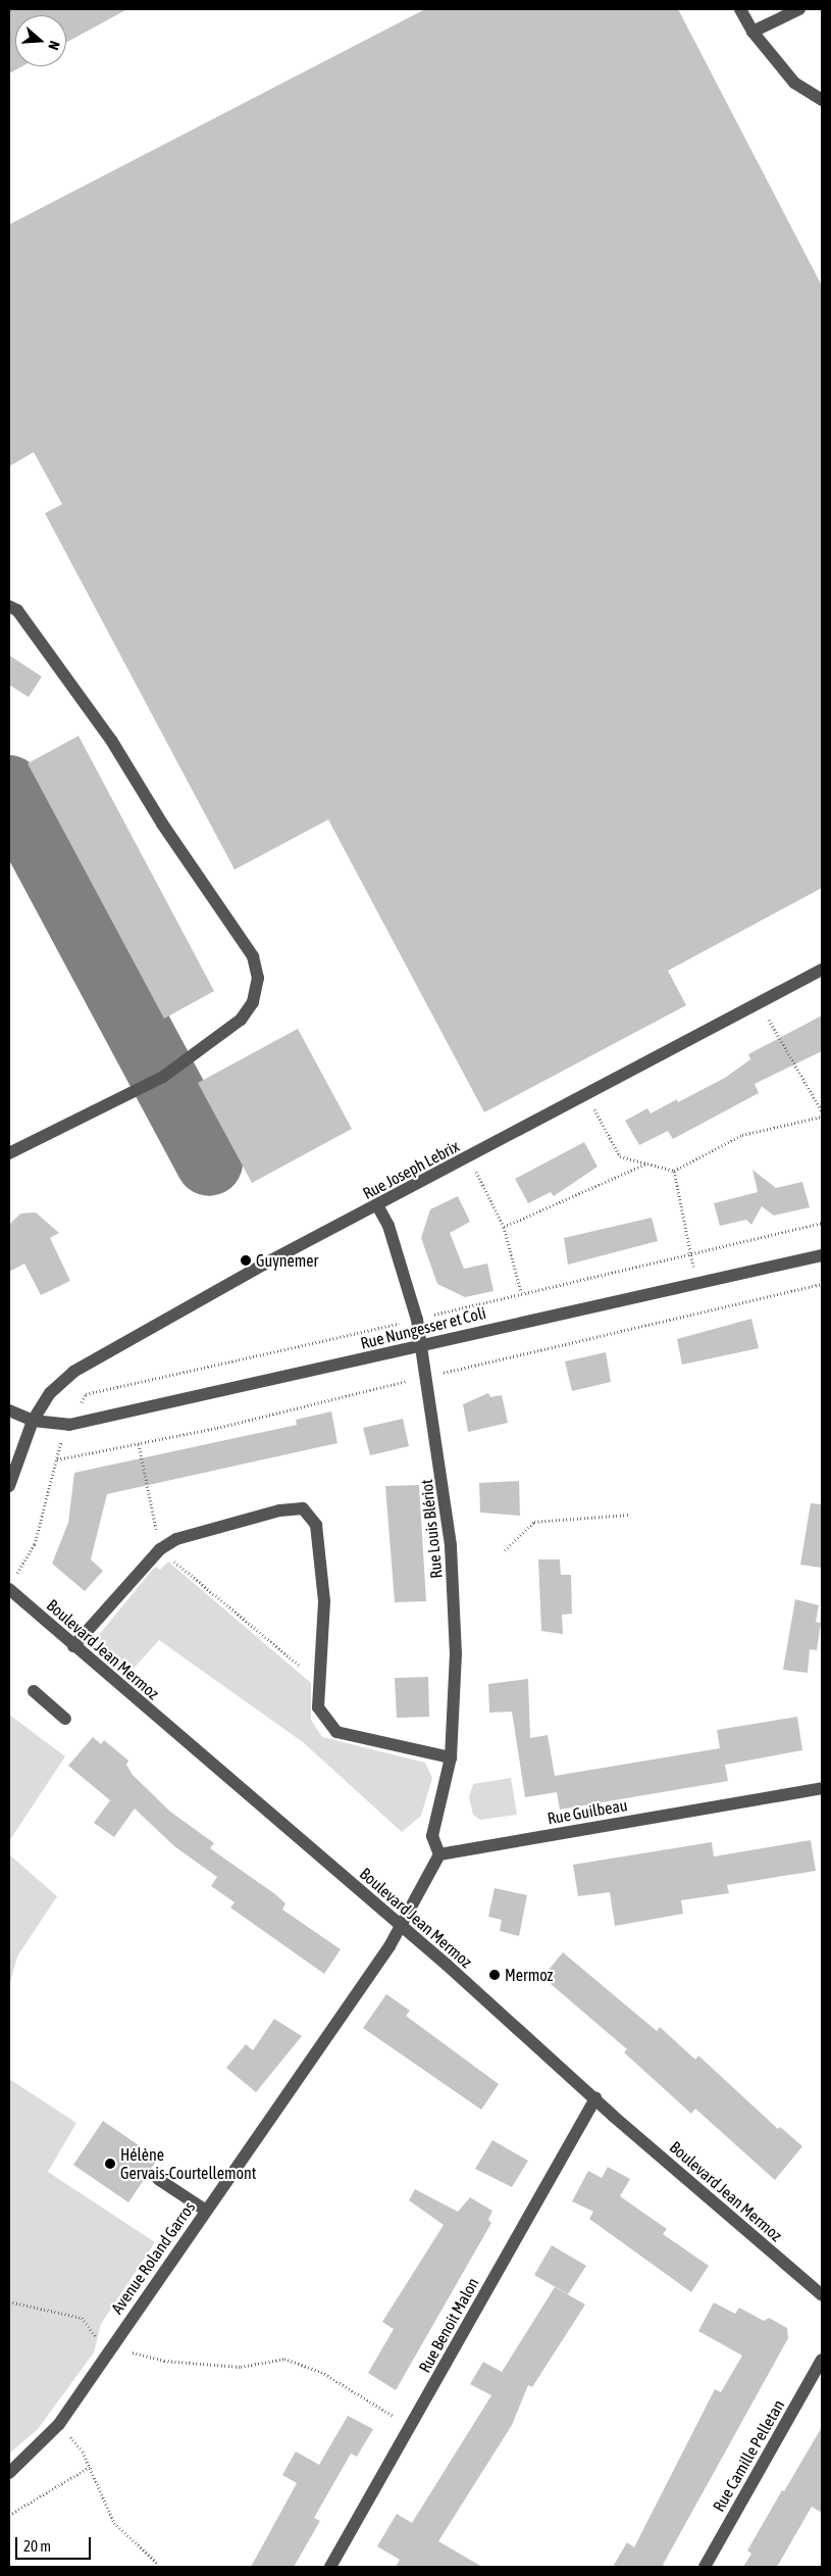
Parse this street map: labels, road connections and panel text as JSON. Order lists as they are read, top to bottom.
{
  "streets": {
    "street": [
      "Rue Joseph Lebrix",
      "Rue Nungesser et Coli",
      "Rue Louis Blériot",
      "Boulevard Jean Mermoz",
      "Rue Guilbeau",
      "Avenue Roland Garros",
      "Rue Benoit Malon",
      "Rue Camille Pelletan"
    ]
  },
  "crossings": [
    ["Rue Joseph Lebrix", "Rue Nungesser et Coli"],
    ["Rue Joseph Lebrix", "Rue Louis Blériot"],
    ["Rue Nungesser et Coli", "Rue Louis Blériot"],
    ["Rue Louis Blériot", "Rue Guilbeau"],
    ["Boulevard Jean Mermoz", "Avenue Roland Garros"],
    ["Boulevard Jean Mermoz", "Rue Benoit Malon"]
  ],
  "places": ["Guynemer", "Mermoz", "Hélène Gervais-Courtellemont"],
  "scale_bar": "20 m",
  "north": "right"
}
